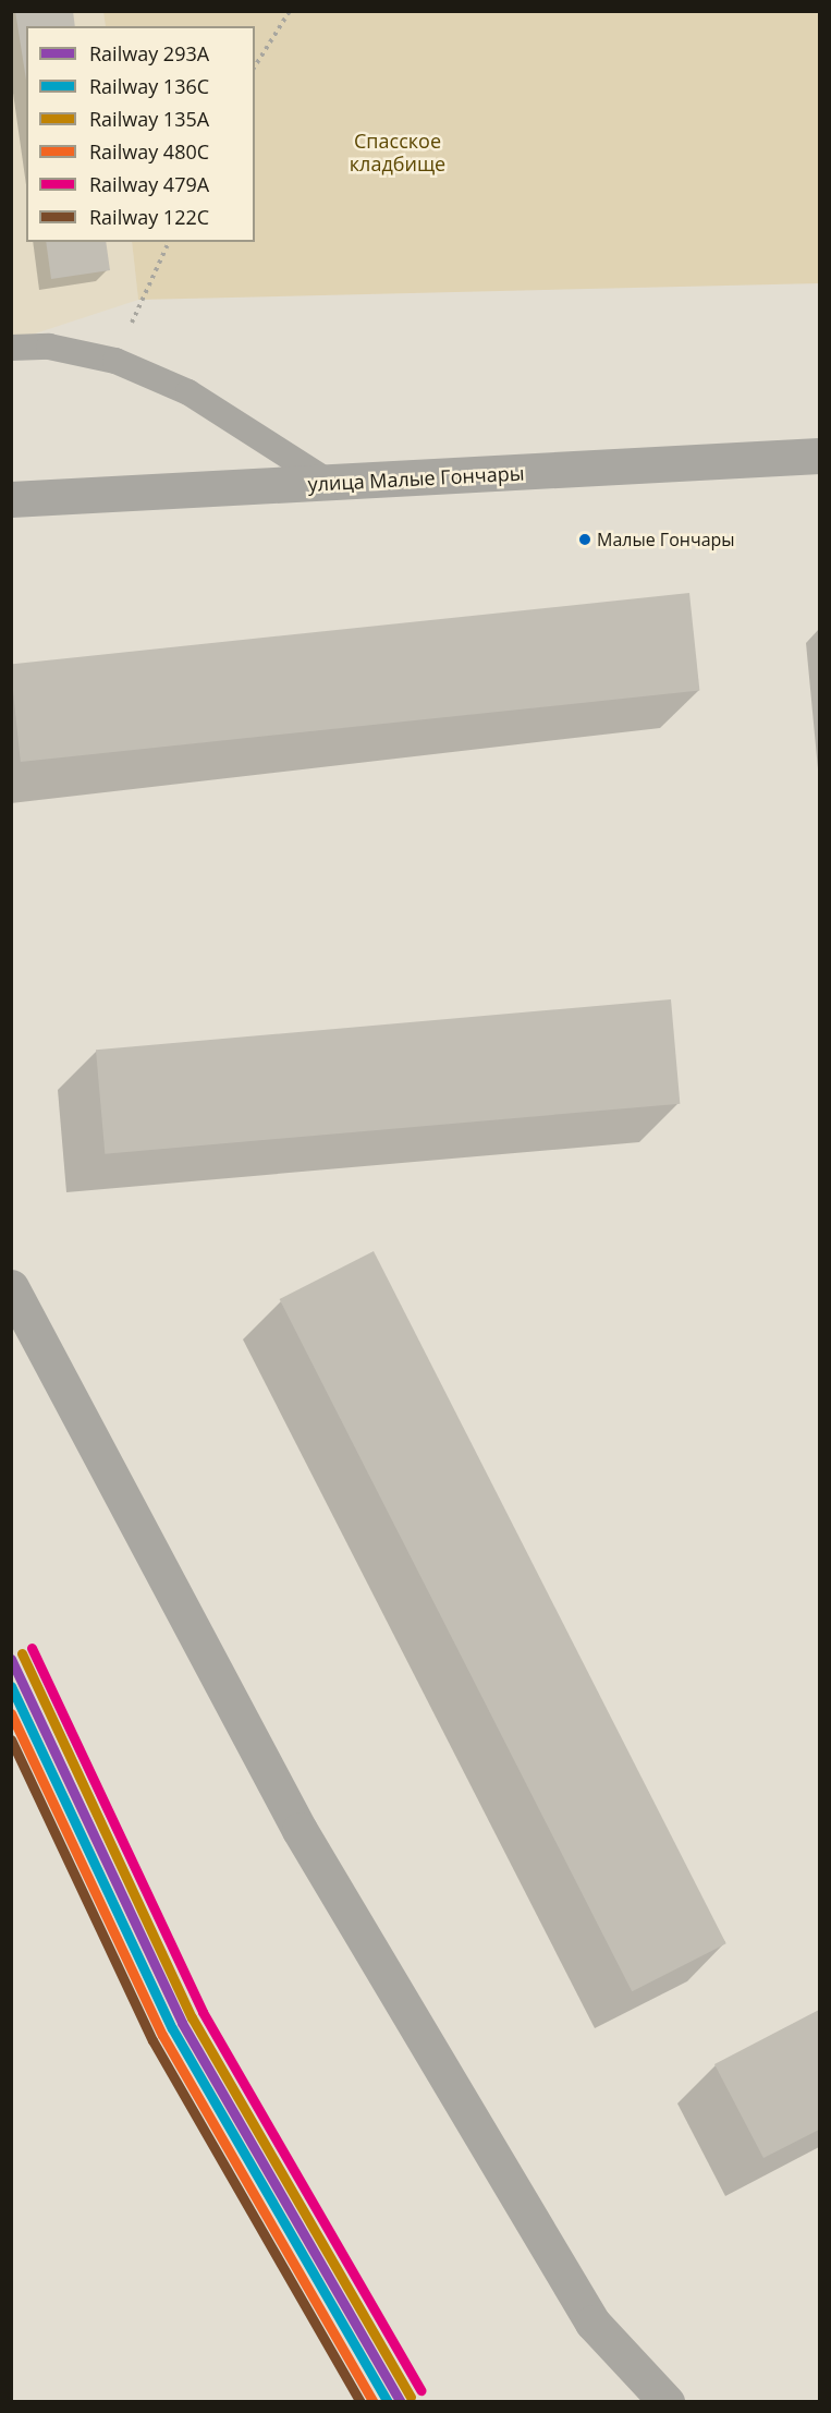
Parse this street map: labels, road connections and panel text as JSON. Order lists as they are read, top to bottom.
{
  "streets": {
    "street": ["улица Малые Гончары"]
  },
  "parks": ["Спасское кладбище"],
  "places": ["Малые Гончары"],
  "lines": [
    "rail line 479А",
    "rail line 135А",
    "rail line 293А",
    "rail line 136С",
    "rail line 480С",
    "rail line 122С"
  ],
  "legend": [
    "Railway 293А",
    "Railway 136С",
    "Railway 135А",
    "Railway 480С",
    "Railway 479А",
    "Railway 122С"
  ]
}
